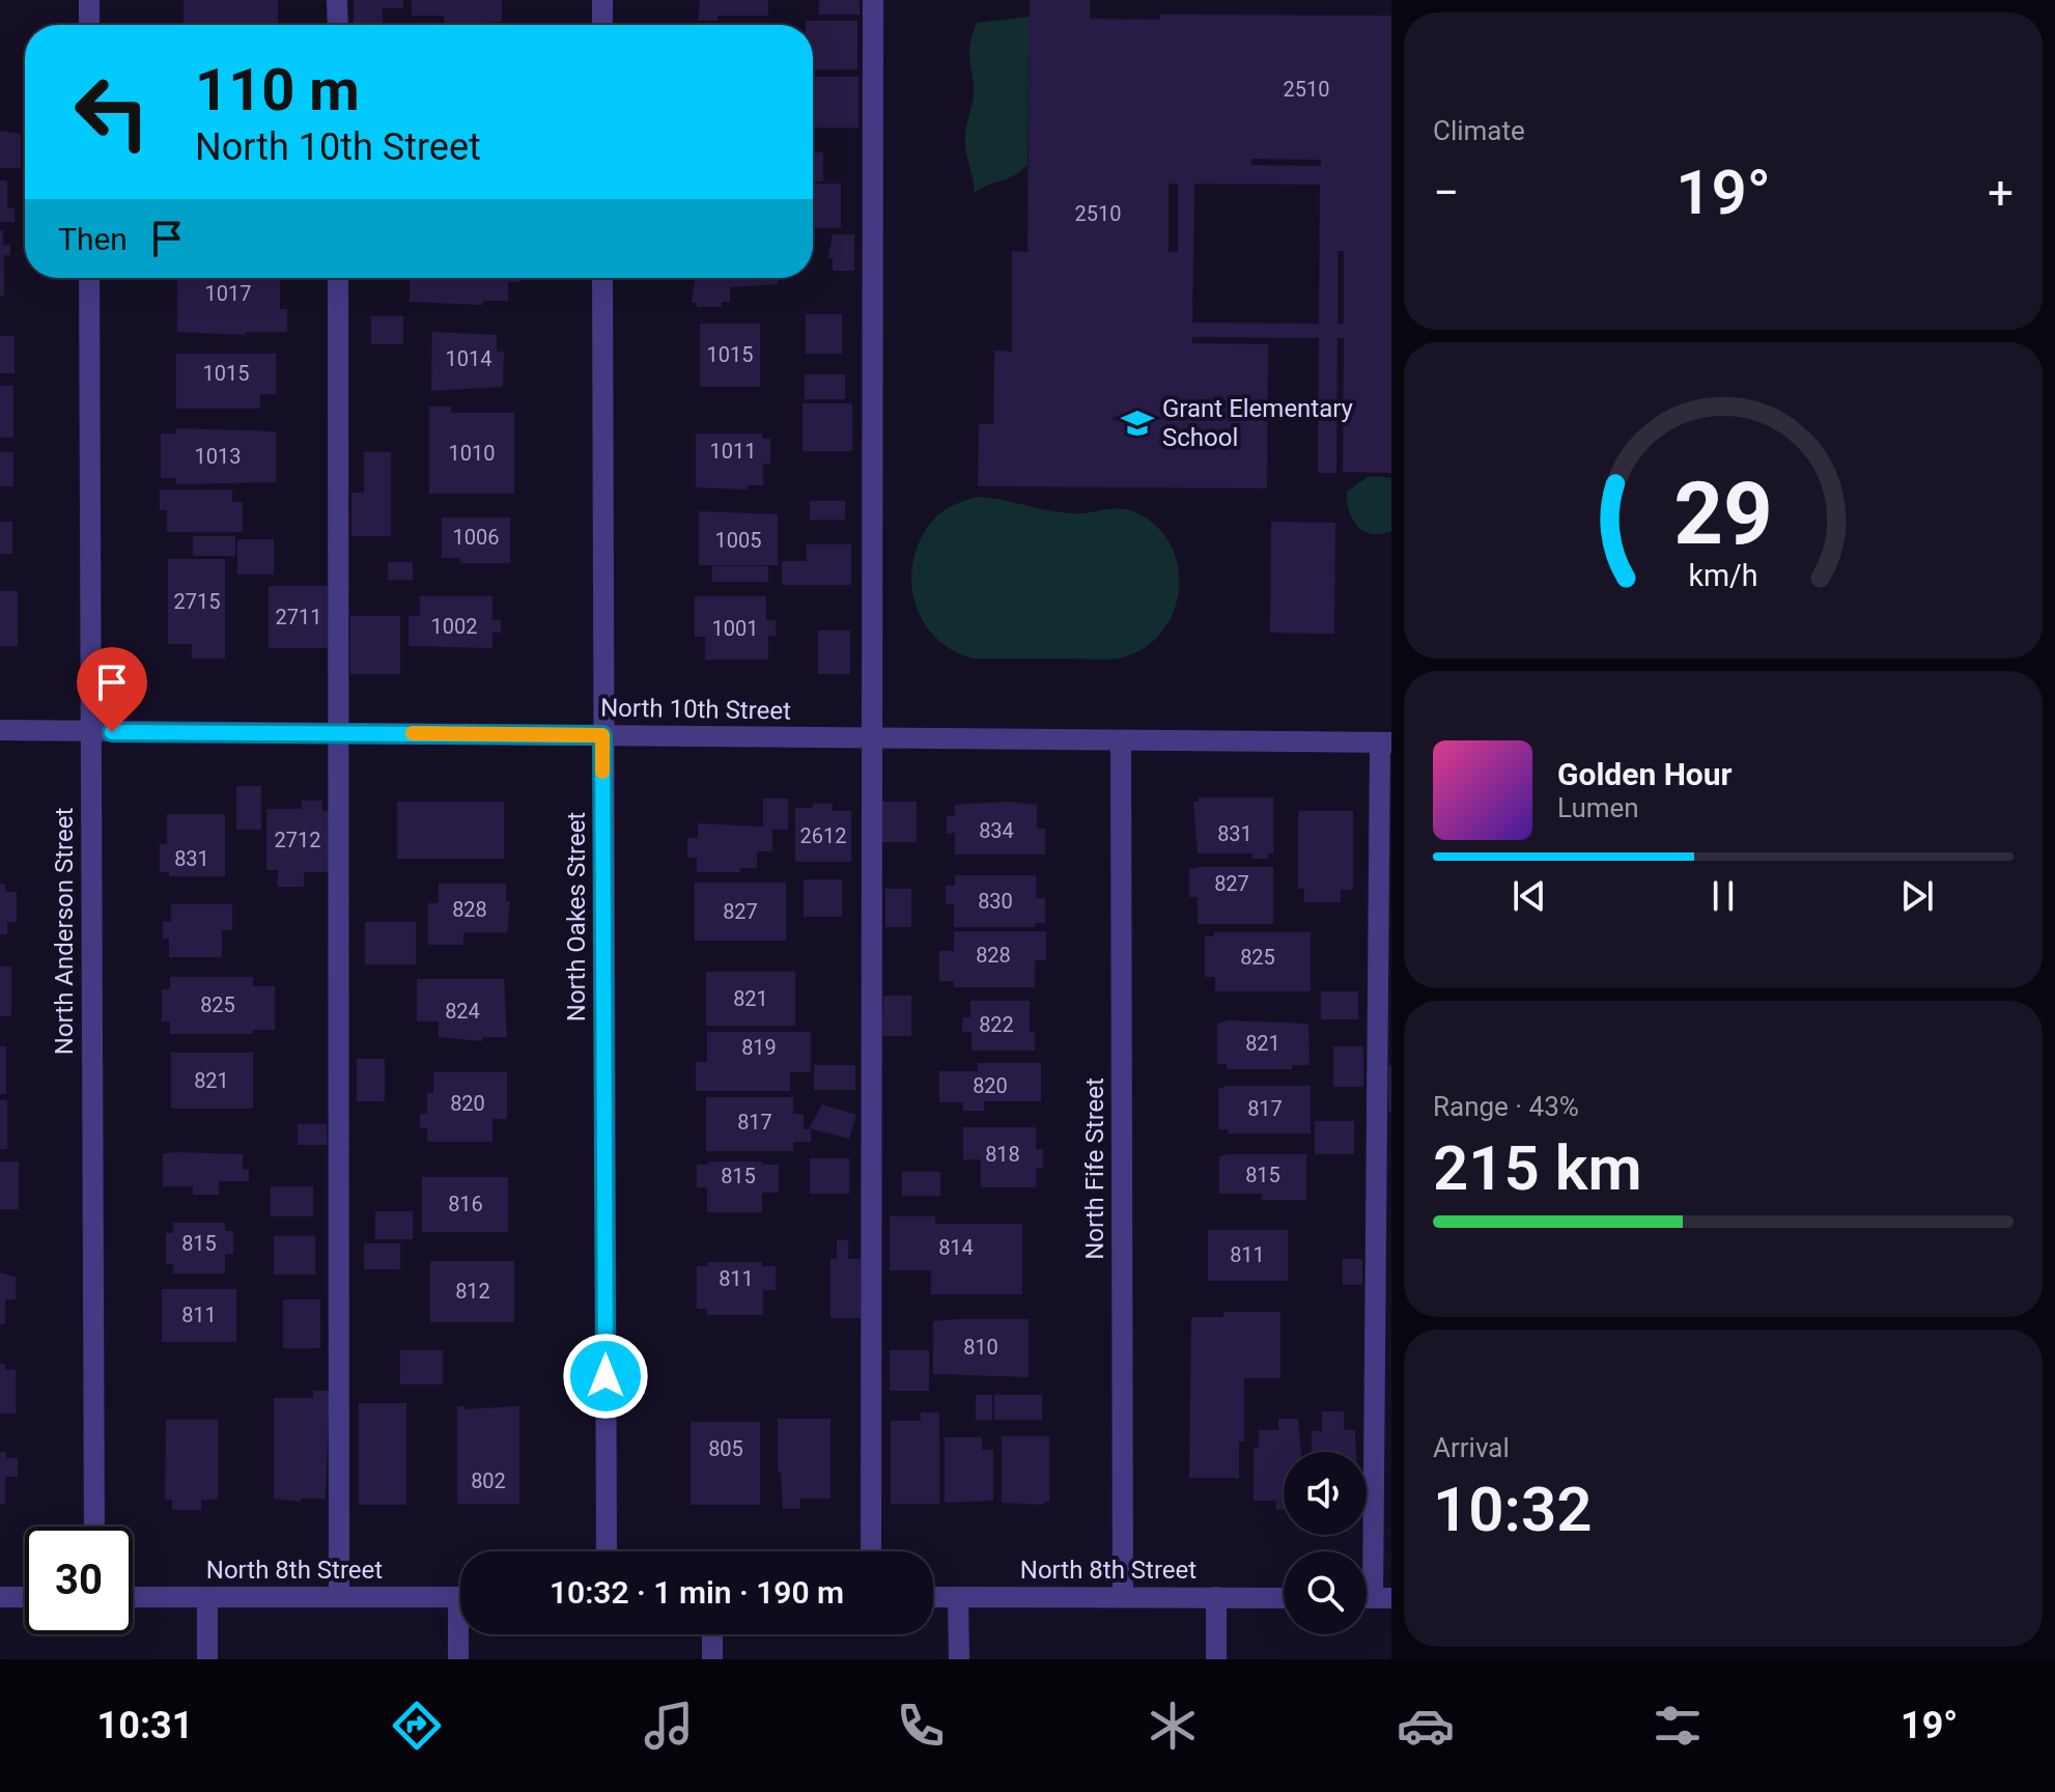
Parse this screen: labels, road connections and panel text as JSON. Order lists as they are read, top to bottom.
{
  "streets": {
    "street": [
      "North 10th Street",
      "North Oakes Street",
      "North Anderson Street",
      "North Fife Street",
      "North 8th Street"
    ]
  },
  "crossings": [
    ["North 10th Street", "North Oakes Street"],
    ["North 10th Street", "North Anderson Street"],
    ["North 10th Street", "North Fife Street"],
    ["North Fife Street", "North 8th Street"]
  ],
  "places": {
    "school or university": ["Grant Elementary School"]
  },
  "house_numbers": [
    "2510",
    "2510",
    "1017",
    "1015",
    "1014",
    "1015",
    "1011",
    "1010",
    "1013",
    "1006",
    "1005",
    "2715",
    "2711",
    "1002",
    "1001",
    "834",
    "831",
    "2612",
    "2712",
    "831",
    "827",
    "830",
    "828",
    "827",
    "828",
    "825",
    "821",
    "825",
    "824",
    "822",
    "821",
    "819",
    "821",
    "820",
    "820",
    "817",
    "817",
    "818",
    "815",
    "815",
    "816",
    "815",
    "814",
    "811",
    "811",
    "812",
    "811",
    "810",
    "805",
    "802"
  ],
  "page": {
    "tile": [
      "Climate",
      ["Range · 43%", "215 km"],
      ["Arrival", "10:32"]
    ],
    "turn": ["110 m", "North 10th Street"],
    "heat": ["−", "19°", "+"],
    "then": "Then",
    "song": ["Golden Hour", "Lumen"],
    "limit": "30",
    "trip": "10:32 · 1 min · 190 m",
    "tabs": ["10:31", "19°"],
    "gauge": ["29", "km/h"]
  }
}
